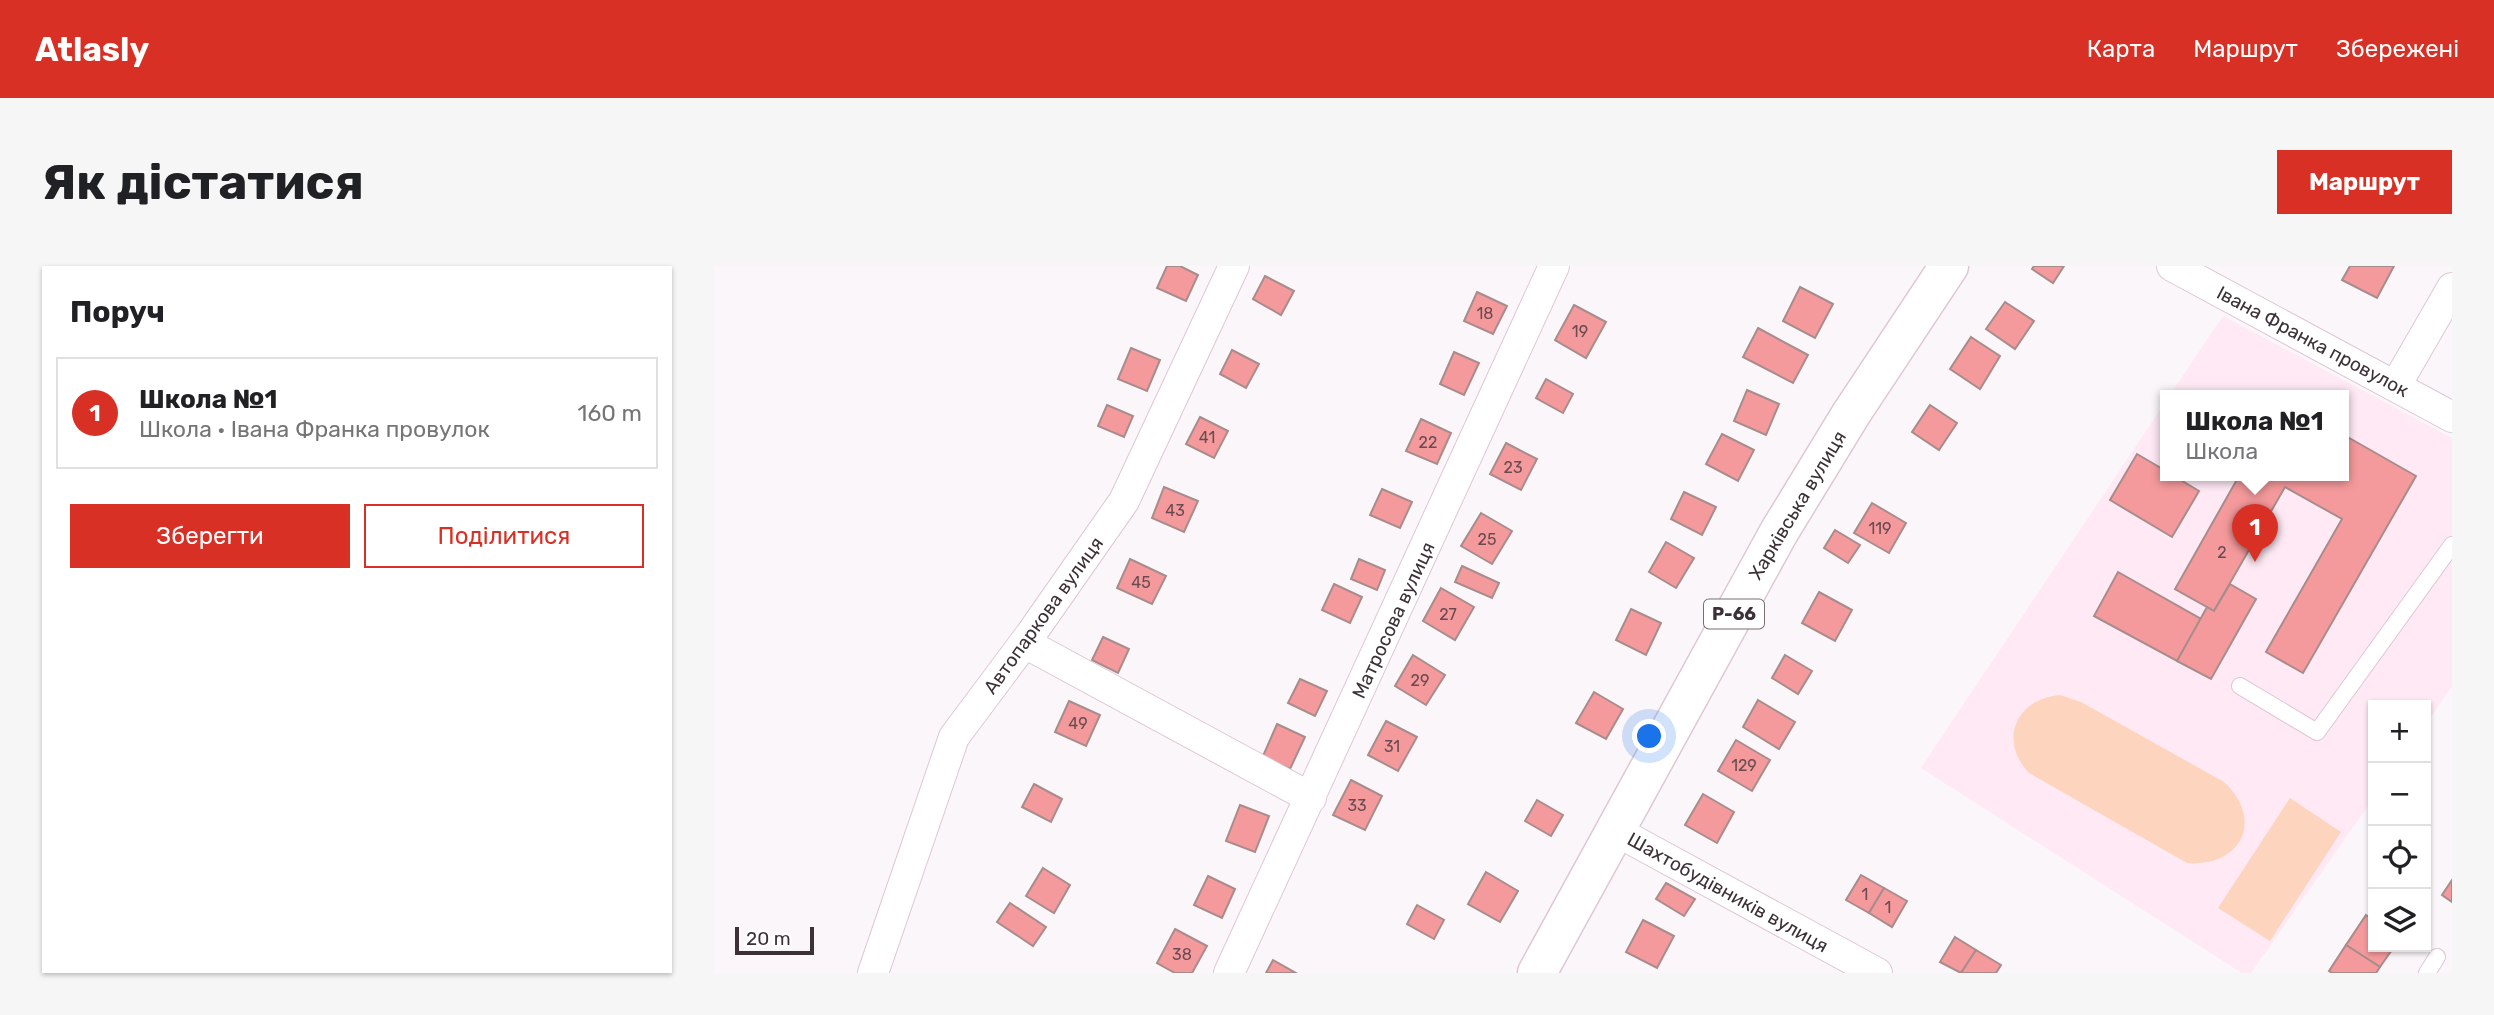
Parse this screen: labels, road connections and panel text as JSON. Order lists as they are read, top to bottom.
{
  "streets": {
    "main road": ["Харківська вулиця", "Р-66"],
    "street": [
      "Івана Франка провулок",
      "Автопаркова вулиця",
      "Матросова вулиця",
      "Шахтобудівників вулиця"
    ]
  },
  "crossings": [
    ["Харківська вулиця", "Шахтобудівників вулиця"]
  ],
  "house_numbers": [
    "18",
    "19",
    "41",
    "22",
    "23",
    "43",
    "119",
    "25",
    "2",
    "45",
    "27",
    "29",
    "49",
    "31",
    "129",
    "33",
    "1",
    "1",
    "38"
  ],
  "scale_bar": "20 m",
  "page": {
    "header": "Atlasly",
    "nav": ["Карта", "Маршрут", "Збережені"],
    "buttons": [
      "Маршрут",
      ["Зберегти", "Поділитися"]
    ],
    "title": "Як дістатися",
    "heading": "Поруч",
    "list": [
      {
        "mark": "1",
        "name": "Школа №1",
        "note": "Школа · Івана Франка провулок",
        "value": "160 m"
      }
    ],
    "popup": ["Школа №1", "Школа"],
    "pins": "1",
    "map_buttons": ["+", "−"],
    "scale": "20 m"
  }
}
